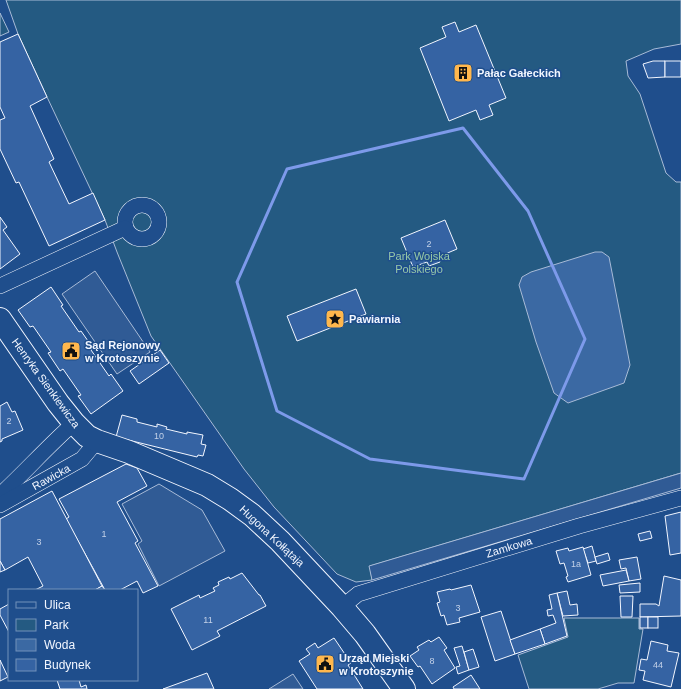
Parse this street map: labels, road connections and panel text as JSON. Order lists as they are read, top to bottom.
{
  "streets": {
    "main road": ["Henryka Sienkiewicza", "Hugona Kołłątaja"],
    "street": ["Rawicka", "Zamkowa"]
  },
  "crossings": [
    ["Henryka Sienkiewicza", "Rawicka"],
    ["Henryka Sienkiewicza", "Hugona Kołłątaja"],
    ["Rawicka", "Hugona Kołłątaja"],
    ["Hugona Kołłątaja", "Zamkowa"]
  ],
  "parks": ["Park Wojska Polskiego"],
  "places": {
    "building": ["Pałac Gałeckich"],
    "place": ["Pawiarnia"],
    "public building": ["Sąd Rejonowy w Krotoszynie", "Urząd Miejski w Krotoszynie"]
  },
  "house_numbers": [
    "2",
    "2",
    "10",
    "1",
    "3",
    "1a",
    "3",
    "11",
    "8",
    "44"
  ],
  "legend": [
    "Ulica",
    "Park",
    "Woda",
    "Budynek"
  ]
}
